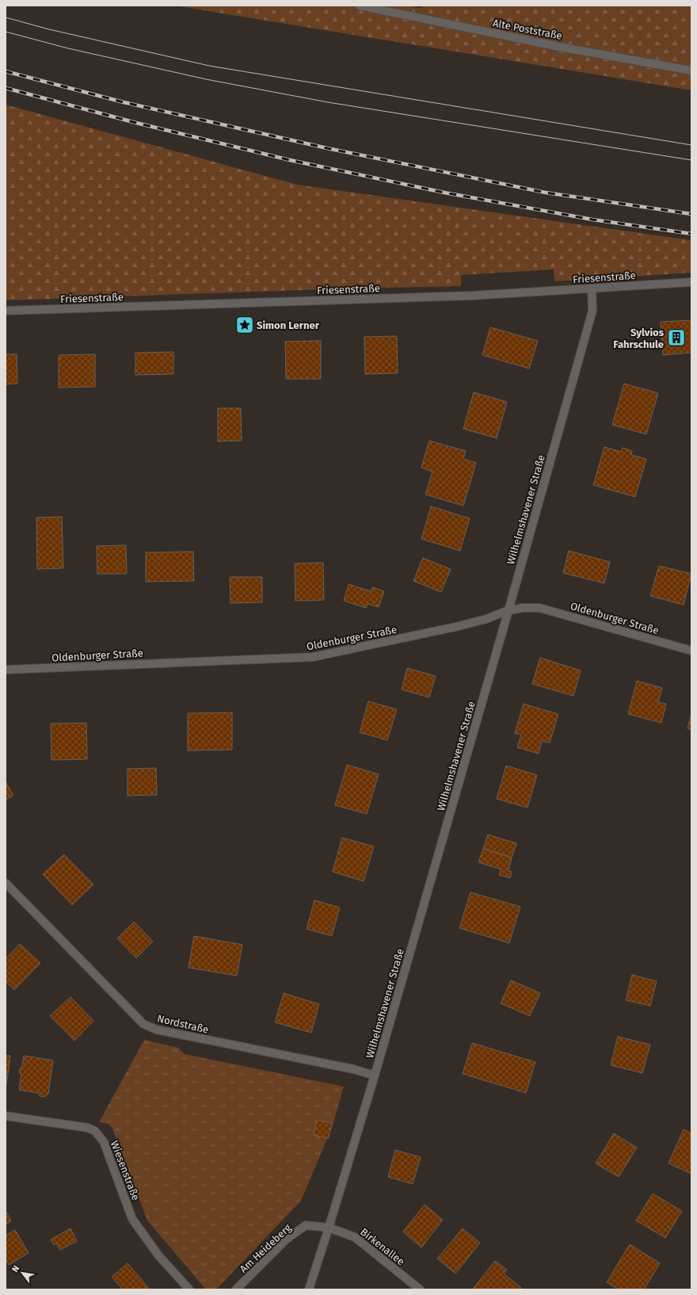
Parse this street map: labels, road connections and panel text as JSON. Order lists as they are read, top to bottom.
{
  "streets": {
    "street": [
      "Alte Poststraße",
      "Friesenstraße",
      "Wilhelmshavener Straße",
      "Oldenburger Straße",
      "Nordstraße",
      "Wiesenstraße",
      "Birkenallee",
      "Am Heideberg"
    ]
  },
  "crossings": [
    ["Friesenstraße", "Wilhelmshavener Straße"],
    ["Wilhelmshavener Straße", "Oldenburger Straße"],
    ["Wilhelmshavener Straße", "Nordstraße"],
    ["Wilhelmshavener Straße", "Birkenallee"],
    ["Wilhelmshavener Straße", "Am Heideberg"],
    ["Birkenallee", "Am Heideberg"]
  ],
  "places": {
    "place": ["Simon Lerner"],
    "building": ["Sylvios Fahrschule"]
  },
  "north": "top left"
}
